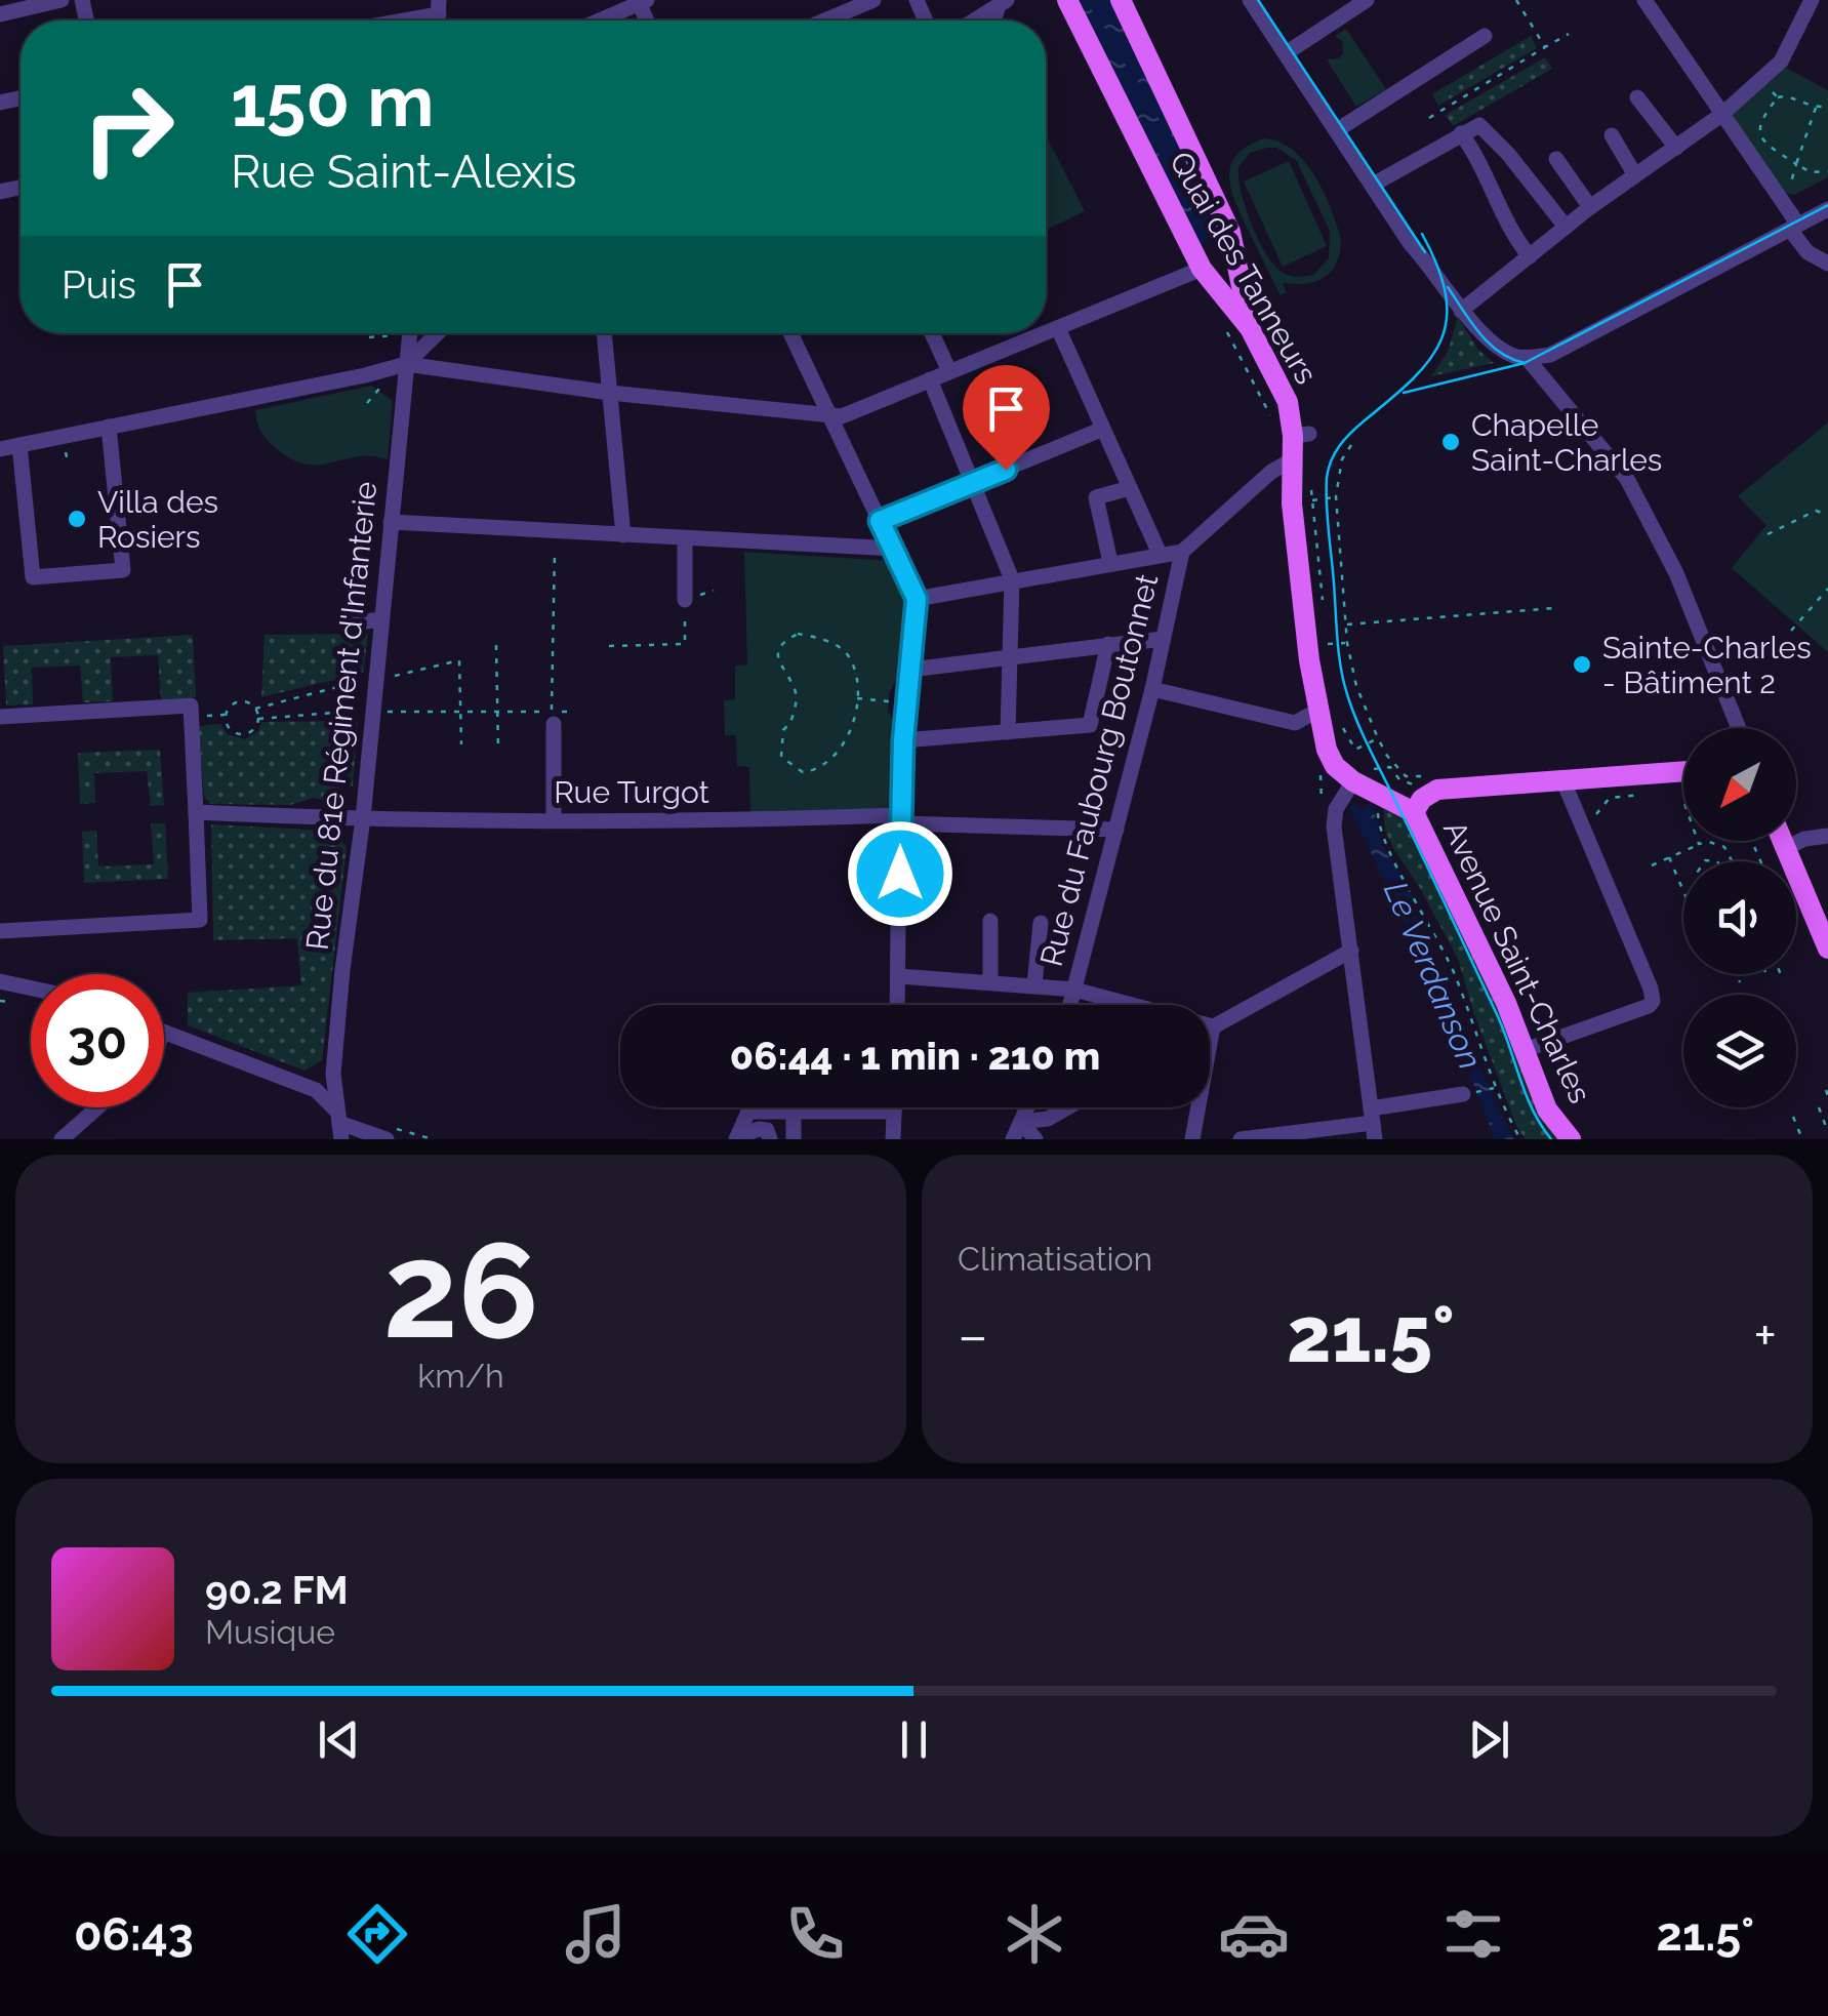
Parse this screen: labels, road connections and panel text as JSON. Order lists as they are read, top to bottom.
{
  "streets": {
    "main road": ["Quai des Tanneurs", "Avenue Saint-Charles"],
    "street": ["Rue du 81e Régiment d'Infanterie", "Rue du Faubourg Boutonnet", "Rue Turgot"]
  },
  "crossings": [
    ["Quai des Tanneurs", "Rue du Faubourg Boutonnet"],
    ["Quai des Tanneurs", "Avenue Saint-Charles"],
    ["Rue du 81e Régiment d'Infanterie", "Rue Turgot"],
    ["Rue du Faubourg Boutonnet", "Rue Turgot"]
  ],
  "water": ["Le Verdanson"],
  "places": ["Chapelle Saint-Charles", "Villa des Rosiers", "Sainte-Charles - Bâtiment 2"],
  "north": "bottom left",
  "page": {
    "turn": ["150 m", "Rue Saint-Alexis"],
    "then": "Puis",
    "limit": "30",
    "trip": "06:44 · 1 min · 210 m",
    "tile": [
      ["26", "km/h"],
      "Climatisation"
    ],
    "heat": ["−", "21.5°", "+"],
    "song": ["90.2 FM", "Musique"],
    "tabs": ["06:43", "21.5°"]
  }
}
